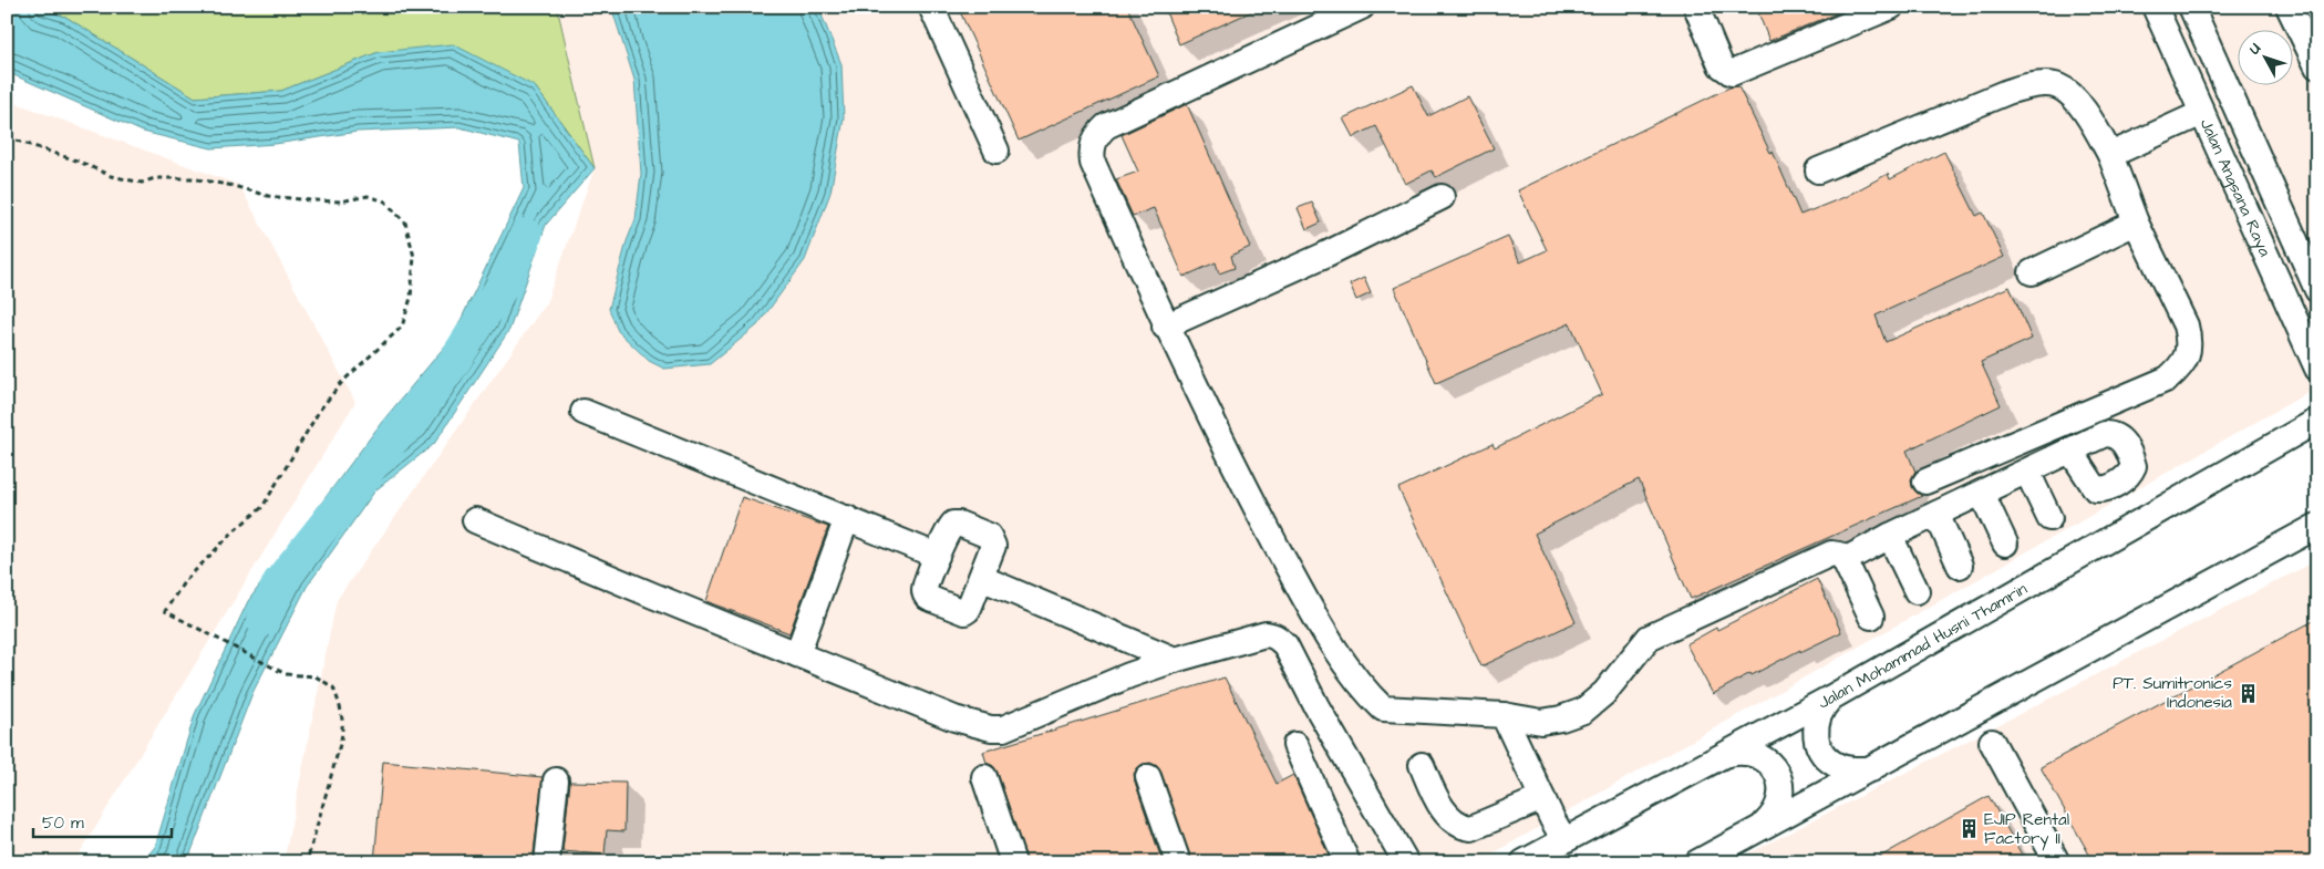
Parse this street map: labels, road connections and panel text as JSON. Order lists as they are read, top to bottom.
{
  "streets": {
    "street": ["Jalan Angsana Raya", "Jalan Mohammad Husni Thamrin"]
  },
  "places": {
    "building": ["PT. Sumitronics Indonesia", "EJIP Rental Factory II"]
  },
  "scale_bar": "50 m",
  "north": "top left"
}
